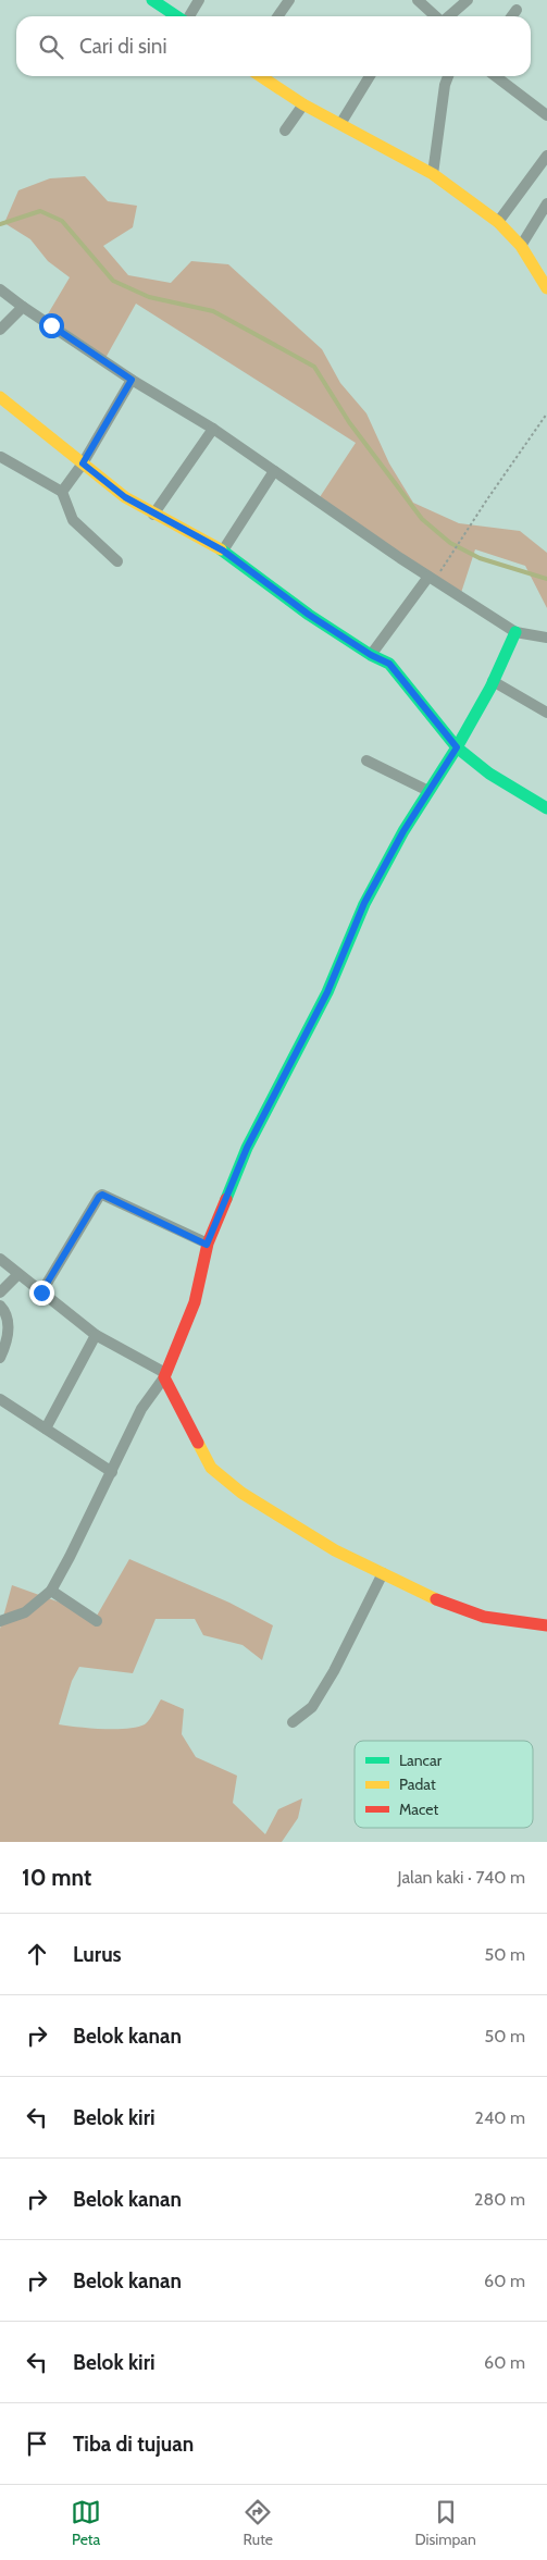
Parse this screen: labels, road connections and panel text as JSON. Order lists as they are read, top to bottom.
{
  "legend": ["Lancar", "Padat", "Macet"],
  "page": {
    "search": "Cari di sini",
    "heading": ["10 mnt", "Jalan kaki · 740 m"],
    "list": [
      ["Lurus", "50 m"],
      ["Belok kanan", "50 m"],
      ["Belok kiri", "240 m"],
      ["Belok kanan", "280 m"],
      ["Belok kanan", "60 m"],
      ["Belok kiri", "60 m"],
      "Tiba di tujuan"
    ],
    "nav": ["Peta", "Rute", "Disimpan"]
  }
}
